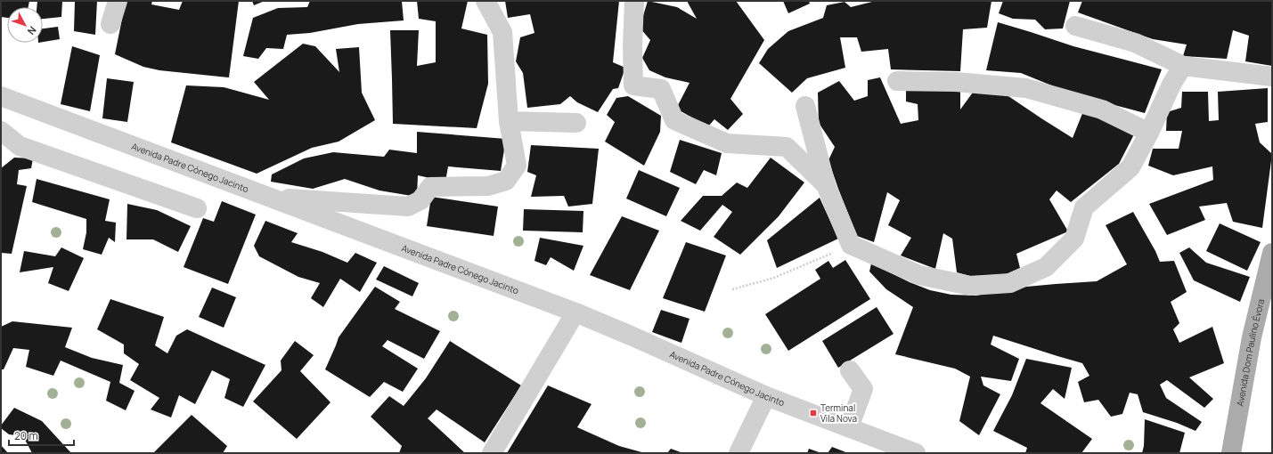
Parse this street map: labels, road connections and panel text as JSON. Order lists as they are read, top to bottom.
{
  "streets": {
    "main road": ["Avenida Dom Paulino Évora"],
    "street": ["Avenida Padre Cónego Jacinto"]
  },
  "places": {
    "transit": ["Terminal Vila Nova"]
  },
  "scale_bar": "20 m",
  "north": "bottom right"
}
